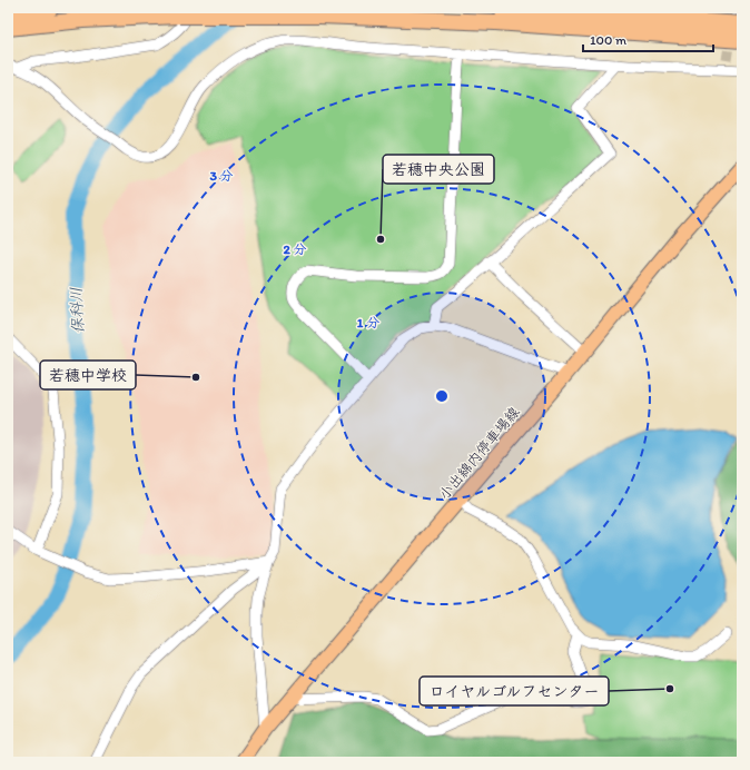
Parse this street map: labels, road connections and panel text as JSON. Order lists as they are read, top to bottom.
{
  "streets": {
    "main road": ["小出綿内停車場線"]
  },
  "water": ["保科川"],
  "places": ["若穂中央公園", "若穂中学校", "ロイヤルゴルフセンター"],
  "scale_bar": "100 m",
  "rings": ["3 分", "2 分", "1 分"]
}
